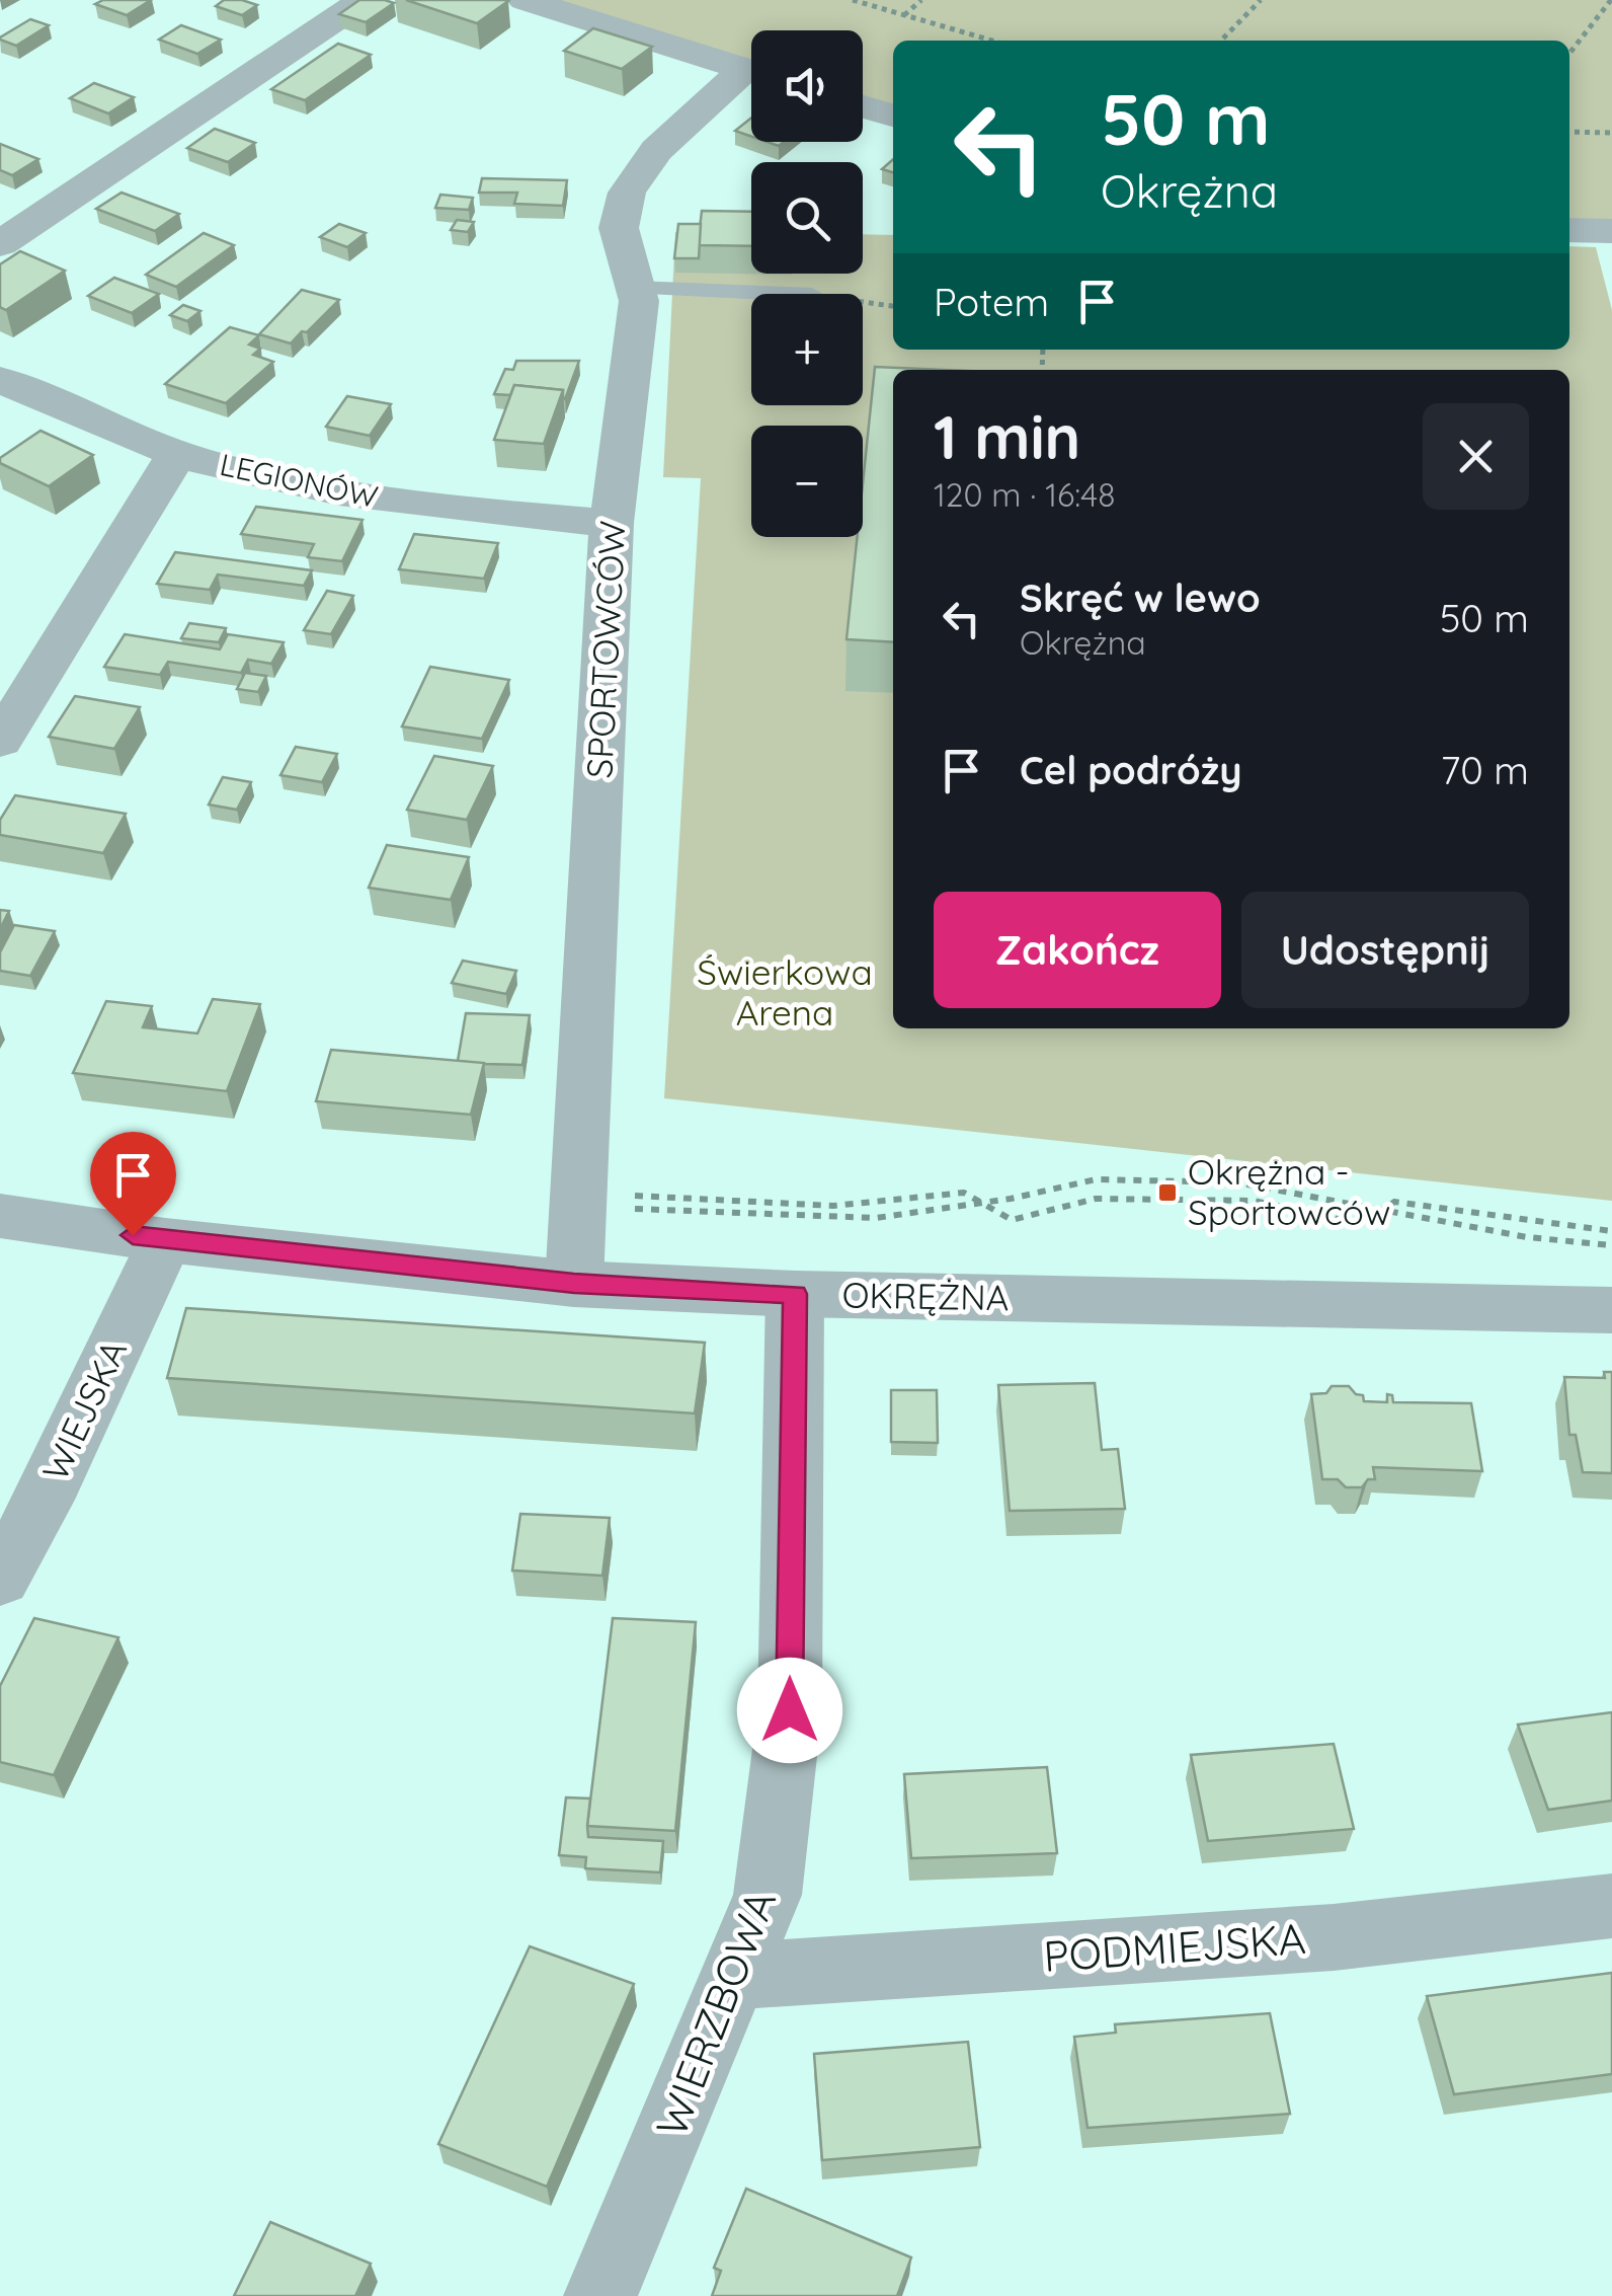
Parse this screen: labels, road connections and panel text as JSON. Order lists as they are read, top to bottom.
{
  "streets": {
    "street": [
      "LEGIONÓW",
      "SPORTOWCÓW",
      "OKRĘŻNA",
      "WIEJSKA",
      "PODMIEJSKA",
      "WIERZBOWA"
    ]
  },
  "crossings": [
    ["LEGIONÓW", "SPORTOWCÓW"],
    ["SPORTOWCÓW", "OKRĘŻNA"],
    ["OKRĘŻNA", "WIEJSKA"],
    ["OKRĘŻNA", "WIERZBOWA"],
    ["PODMIEJSKA", "WIERZBOWA"]
  ],
  "parks": ["Świerkowa Arena"],
  "places": {
    "transit": ["Okrężna - Sportowców"]
  },
  "page": {
    "map_buttons": ["+", "−"],
    "turn": ["50 m", "Okrężna"],
    "then": "Potem",
    "heading": ["1 min", "120 m · 16:48"],
    "list": [
      {
        "name": "Skręć w lewo",
        "note": "Okrężna",
        "value": "50 m"
      },
      {
        "name": "Cel podróży",
        "value": "70 m"
      }
    ],
    "buttons": ["Zakończ", "Udostępnij"]
  }
}
